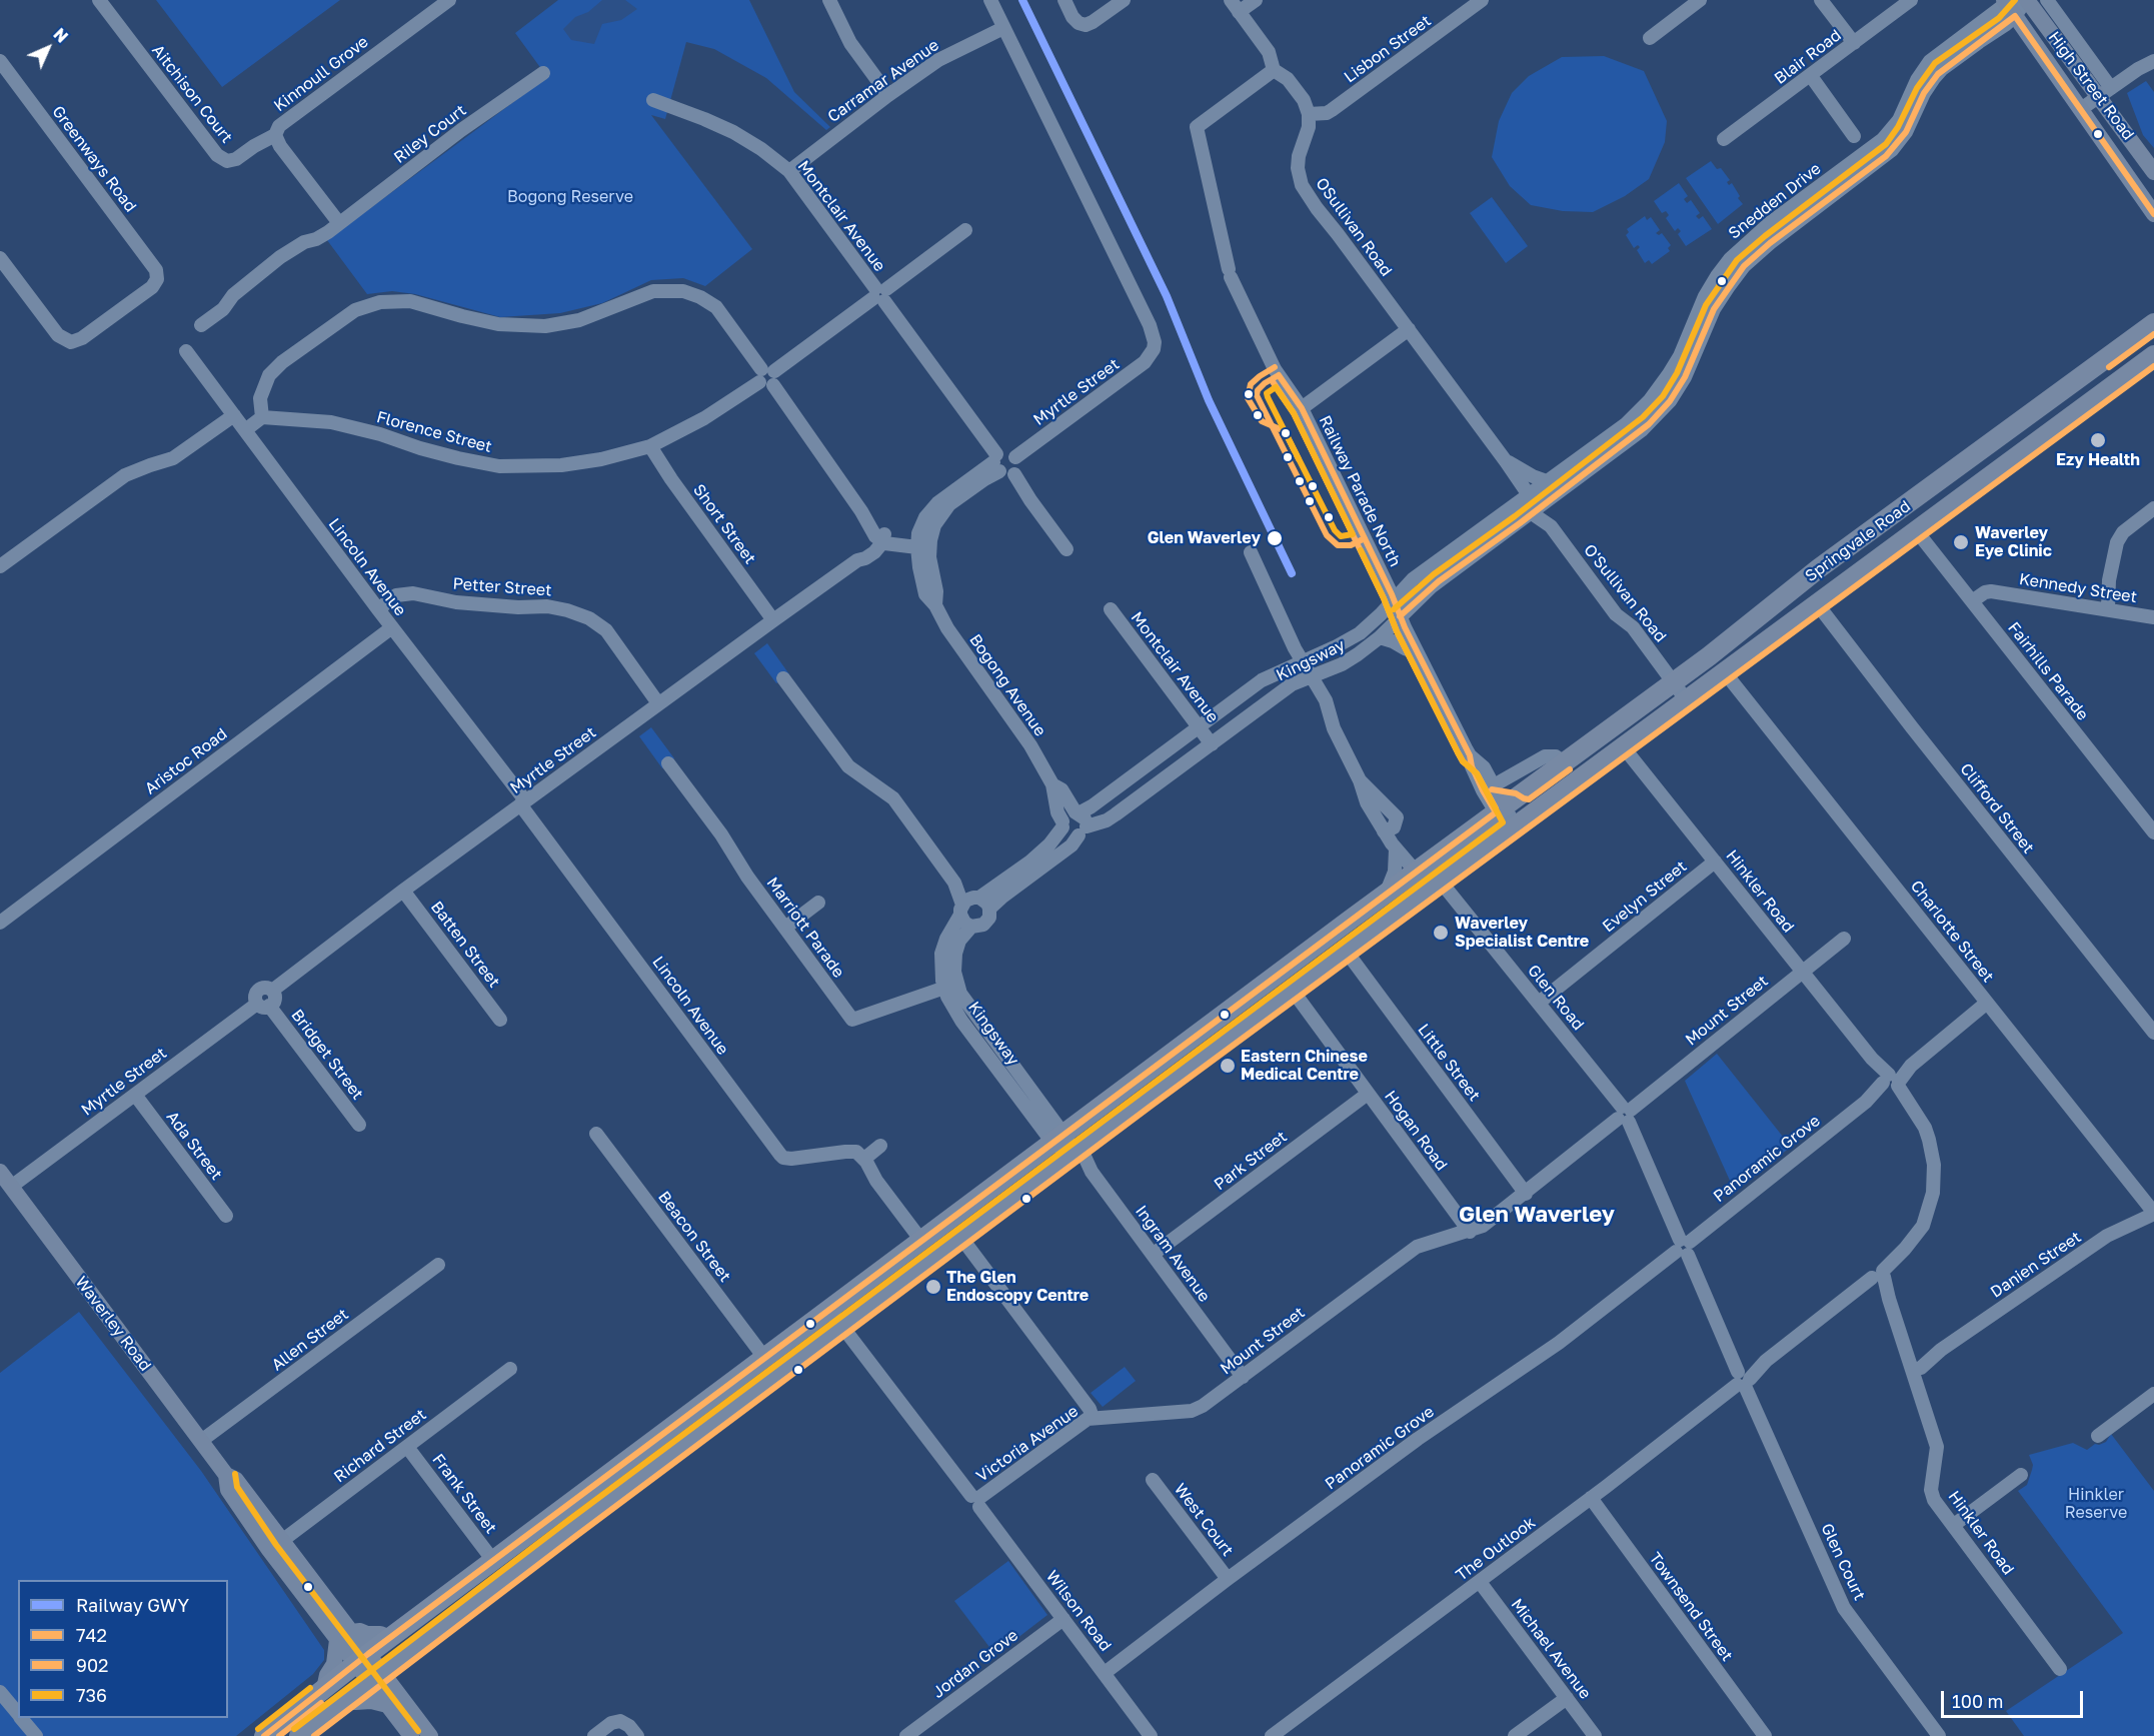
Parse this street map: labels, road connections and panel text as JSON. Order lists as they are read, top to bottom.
{
  "streets": {
    "highway": ["Springvale Road"],
    "main road": ["High Street Road", "Waverley Road"],
    "street": [
      "Lisbon Street",
      "Blair Road",
      "Kinnoull Grove",
      "Carramar Avenue",
      "Aitchison Court",
      "Riley Court",
      "Greenways Road",
      "Snedden Drive",
      "Montclair Avenue",
      "OSullivan Road",
      "Myrtle Street",
      "Florence Street",
      "Railway Parade North",
      "Short Street",
      "Lincoln Avenue",
      "Petter Street",
      "Kennedy Street",
      "O'Sullivan Road",
      "Kingsway",
      "Fairhills Parade",
      "Bogong Avenue",
      "Aristoc Road",
      "Clifford Street",
      "Hinkler Road",
      "Evelyn Street",
      "Marriott Parade",
      "Charlotte Street",
      "Batten Street",
      "Glen Road",
      "Mount Street",
      "Bridget Street",
      "Little Street",
      "Hogan Road",
      "Ada Street",
      "Panoramic Grove",
      "Park Street",
      "Beacon Street",
      "Ingram Avenue",
      "Danien Street",
      "Allen Street",
      "Victoria Avenue",
      "Richard Street",
      "Frank Street",
      "West Court",
      "The Outlook",
      "Glen Court",
      "Townsend Street",
      "Wilson Road",
      "Michael Avenue",
      "Jordan Grove"
    ]
  },
  "crossings": [
    ["Lisbon Street", "OSullivan Road"],
    ["Kinnoull Grove", "Aitchison Court"],
    ["Kinnoull Grove", "Riley Court"],
    ["Carramar Avenue", "Montclair Avenue"],
    ["Carramar Avenue", "Myrtle Street"],
    ["High Street Road", "Snedden Drive"],
    ["Snedden Drive", "OSullivan Road"],
    ["Snedden Drive", "O'Sullivan Road"],
    ["Snedden Drive", "Kingsway"],
    ["Montclair Avenue", "Myrtle Street"],
    ["Montclair Avenue", "Florence Street"],
    ["Montclair Avenue", "Kingsway"],
    ["Montclair Avenue", "Bogong Avenue"],
    ["OSullivan Road", "O'Sullivan Road"],
    ["OSullivan Road", "Kingsway"],
    ["Myrtle Street", "Short Street"],
    ["Myrtle Street", "Lincoln Avenue"],
    ["Myrtle Street", "Petter Street"],
    ["Myrtle Street", "Bogong Avenue"],
    ["Myrtle Street", "Batten Street"],
    ["Myrtle Street", "Bridget Street"],
    ["Myrtle Street", "Ada Street"],
    ["Myrtle Street", "Waverley Road"],
    ["Florence Street", "Short Street"],
    ["Railway Parade North", "Springvale Road"],
    ["Railway Parade North", "Kingsway"],
    ["Springvale Road", "O'Sullivan Road"],
    ["Springvale Road", "Kingsway"],
    ["Springvale Road", "Fairhills Parade"],
    ["Springvale Road", "Clifford Street"],
    ["Springvale Road", "Hinkler Road"],
    ["Springvale Road", "Charlotte Street"],
    ["Springvale Road", "Glen Road"],
    ["Springvale Road", "Little Street"],
    ["Springvale Road", "Hogan Road"],
    ["Springvale Road", "Beacon Street"],
    ["Springvale Road", "Ingram Avenue"],
    ["Springvale Road", "Waverley Road"],
    ["Springvale Road", "Frank Street"],
    ["Springvale Road", "Wilson Road"],
    ["Lincoln Avenue", "Petter Street"],
    ["Lincoln Avenue", "Aristoc Road"],
    ["Kennedy Street", "Fairhills Parade"],
    ["O'Sullivan Road", "Kingsway"],
    ["Kingsway", "Bogong Avenue"],
    ["Kingsway", "Marriott Parade"],
    ["Kingsway", "Ingram Avenue"],
    ["Hinkler Road", "Evelyn Street"],
    ["Hinkler Road", "Mount Street"],
    ["Hinkler Road", "Panoramic Grove"],
    ["Hinkler Road", "Danien Street"],
    ["Hinkler Road", "The Outlook"],
    ["Evelyn Street", "Glen Road"],
    ["Charlotte Street", "Panoramic Grove"],
    ["Charlotte Street", "Danien Street"],
    ["Glen Road", "Mount Street"],
    ["Glen Road", "Panoramic Grove"],
    ["Glen Road", "The Outlook"],
    ["Glen Road", "Glen Court"],
    ["Mount Street", "Little Street"],
    ["Mount Street", "Hogan Road"],
    ["Mount Street", "Ingram Avenue"],
    ["Mount Street", "Victoria Avenue"],
    ["Hogan Road", "Park Street"],
    ["Panoramic Grove", "West Court"],
    ["Panoramic Grove", "Wilson Road"],
    ["Park Street", "Ingram Avenue"],
    ["Waverley Road", "Allen Street"],
    ["Waverley Road", "Richard Street"],
    ["Victoria Avenue", "Wilson Road"],
    ["Richard Street", "Frank Street"],
    ["The Outlook", "Glen Court"],
    ["The Outlook", "Townsend Street"],
    ["The Outlook", "Michael Avenue"],
    ["Wilson Road", "Jordan Grove"]
  ],
  "districts": ["Glen Waverley"],
  "parks": ["Bogong Reserve", "Hinkler Reserve"],
  "places": [
    "Ezy Health",
    "Glen Waverley",
    "Waverley Eye Clinic",
    "Waverley Specialist Centre",
    "Eastern Chinese Medical Centre",
    "The Glen Endoscopy Centre"
  ],
  "lines": [
    "rail line GWY",
    "transit line 736",
    "transit line 742",
    "transit line 902"
  ],
  "legend": [
    "Railway GWY",
    "742",
    "902",
    "736"
  ],
  "scale_bar": "100 m",
  "north": "top right"
}
